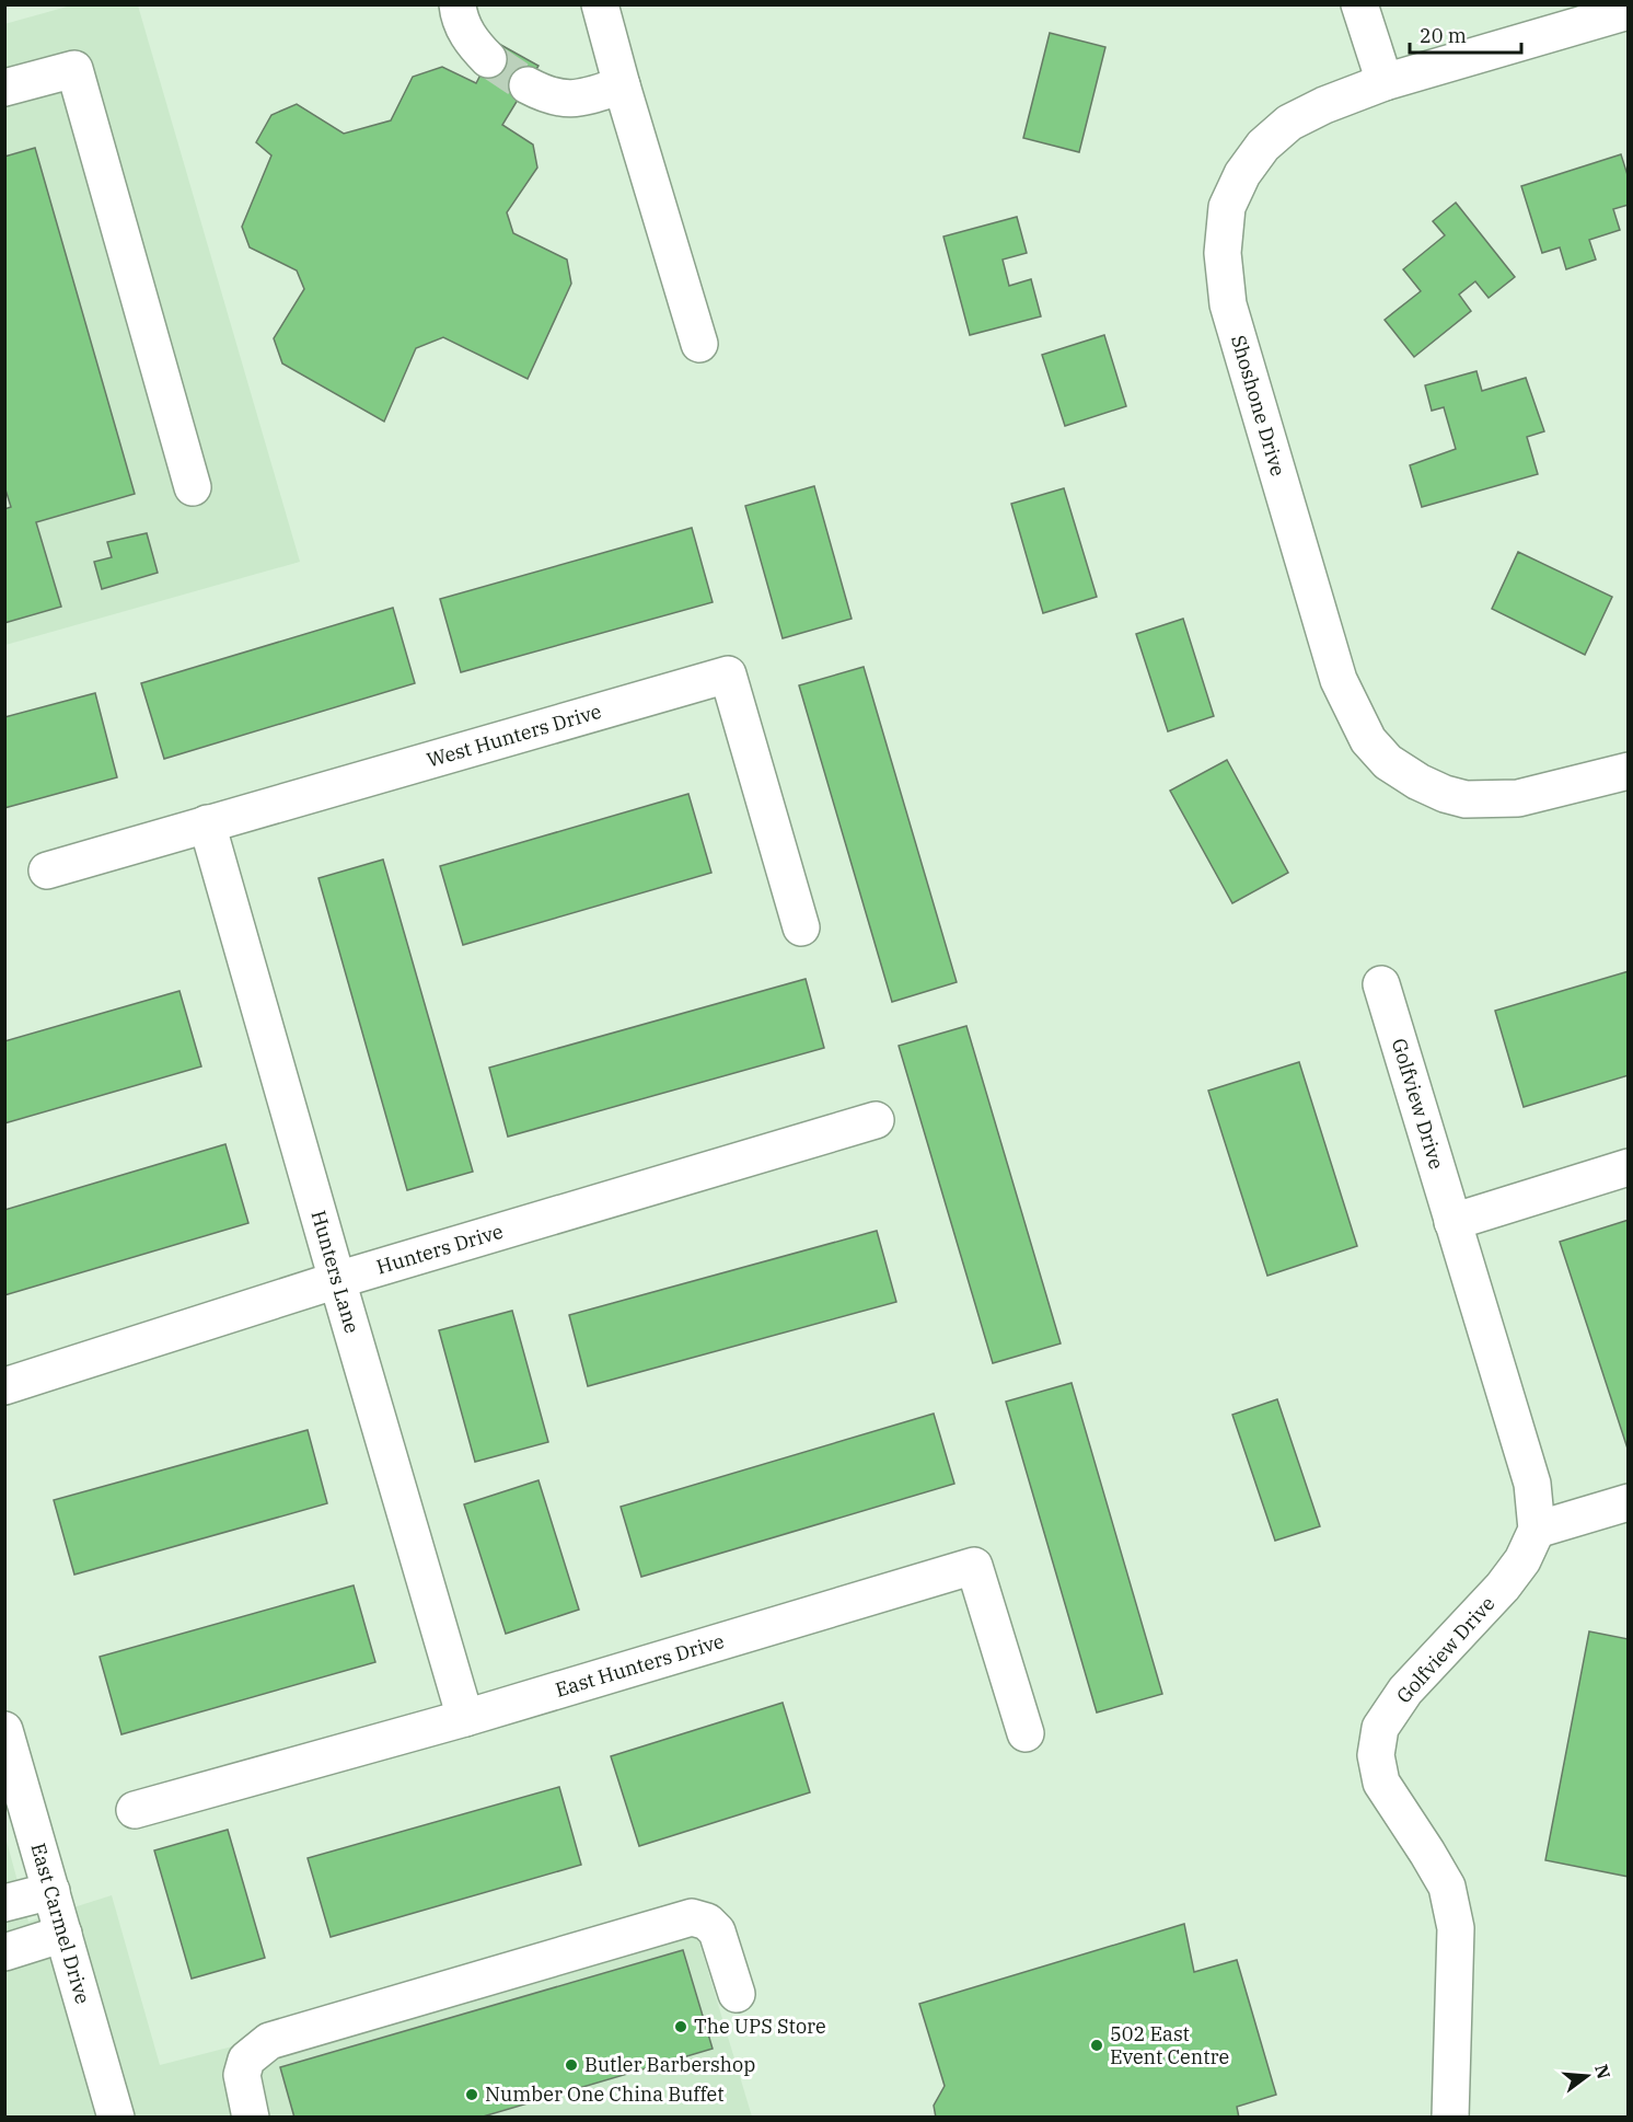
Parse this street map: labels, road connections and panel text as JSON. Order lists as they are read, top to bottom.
{
  "streets": {
    "street": [
      "Shoshone Drive",
      "West Hunters Drive",
      "Golfview Drive",
      "Hunters Drive",
      "Hunters Lane",
      "East Hunters Drive",
      "East Carmel Drive"
    ]
  },
  "crossings": [
    ["West Hunters Drive", "Hunters Lane"],
    ["Hunters Drive", "Hunters Lane"],
    ["Hunters Lane", "East Hunters Drive"]
  ],
  "places": [
    "The UPS Store",
    "502 East Event Centre",
    "Butler Barbershop",
    "Number One China Buffet"
  ],
  "scale_bar": "20 m",
  "north": "right"
}
